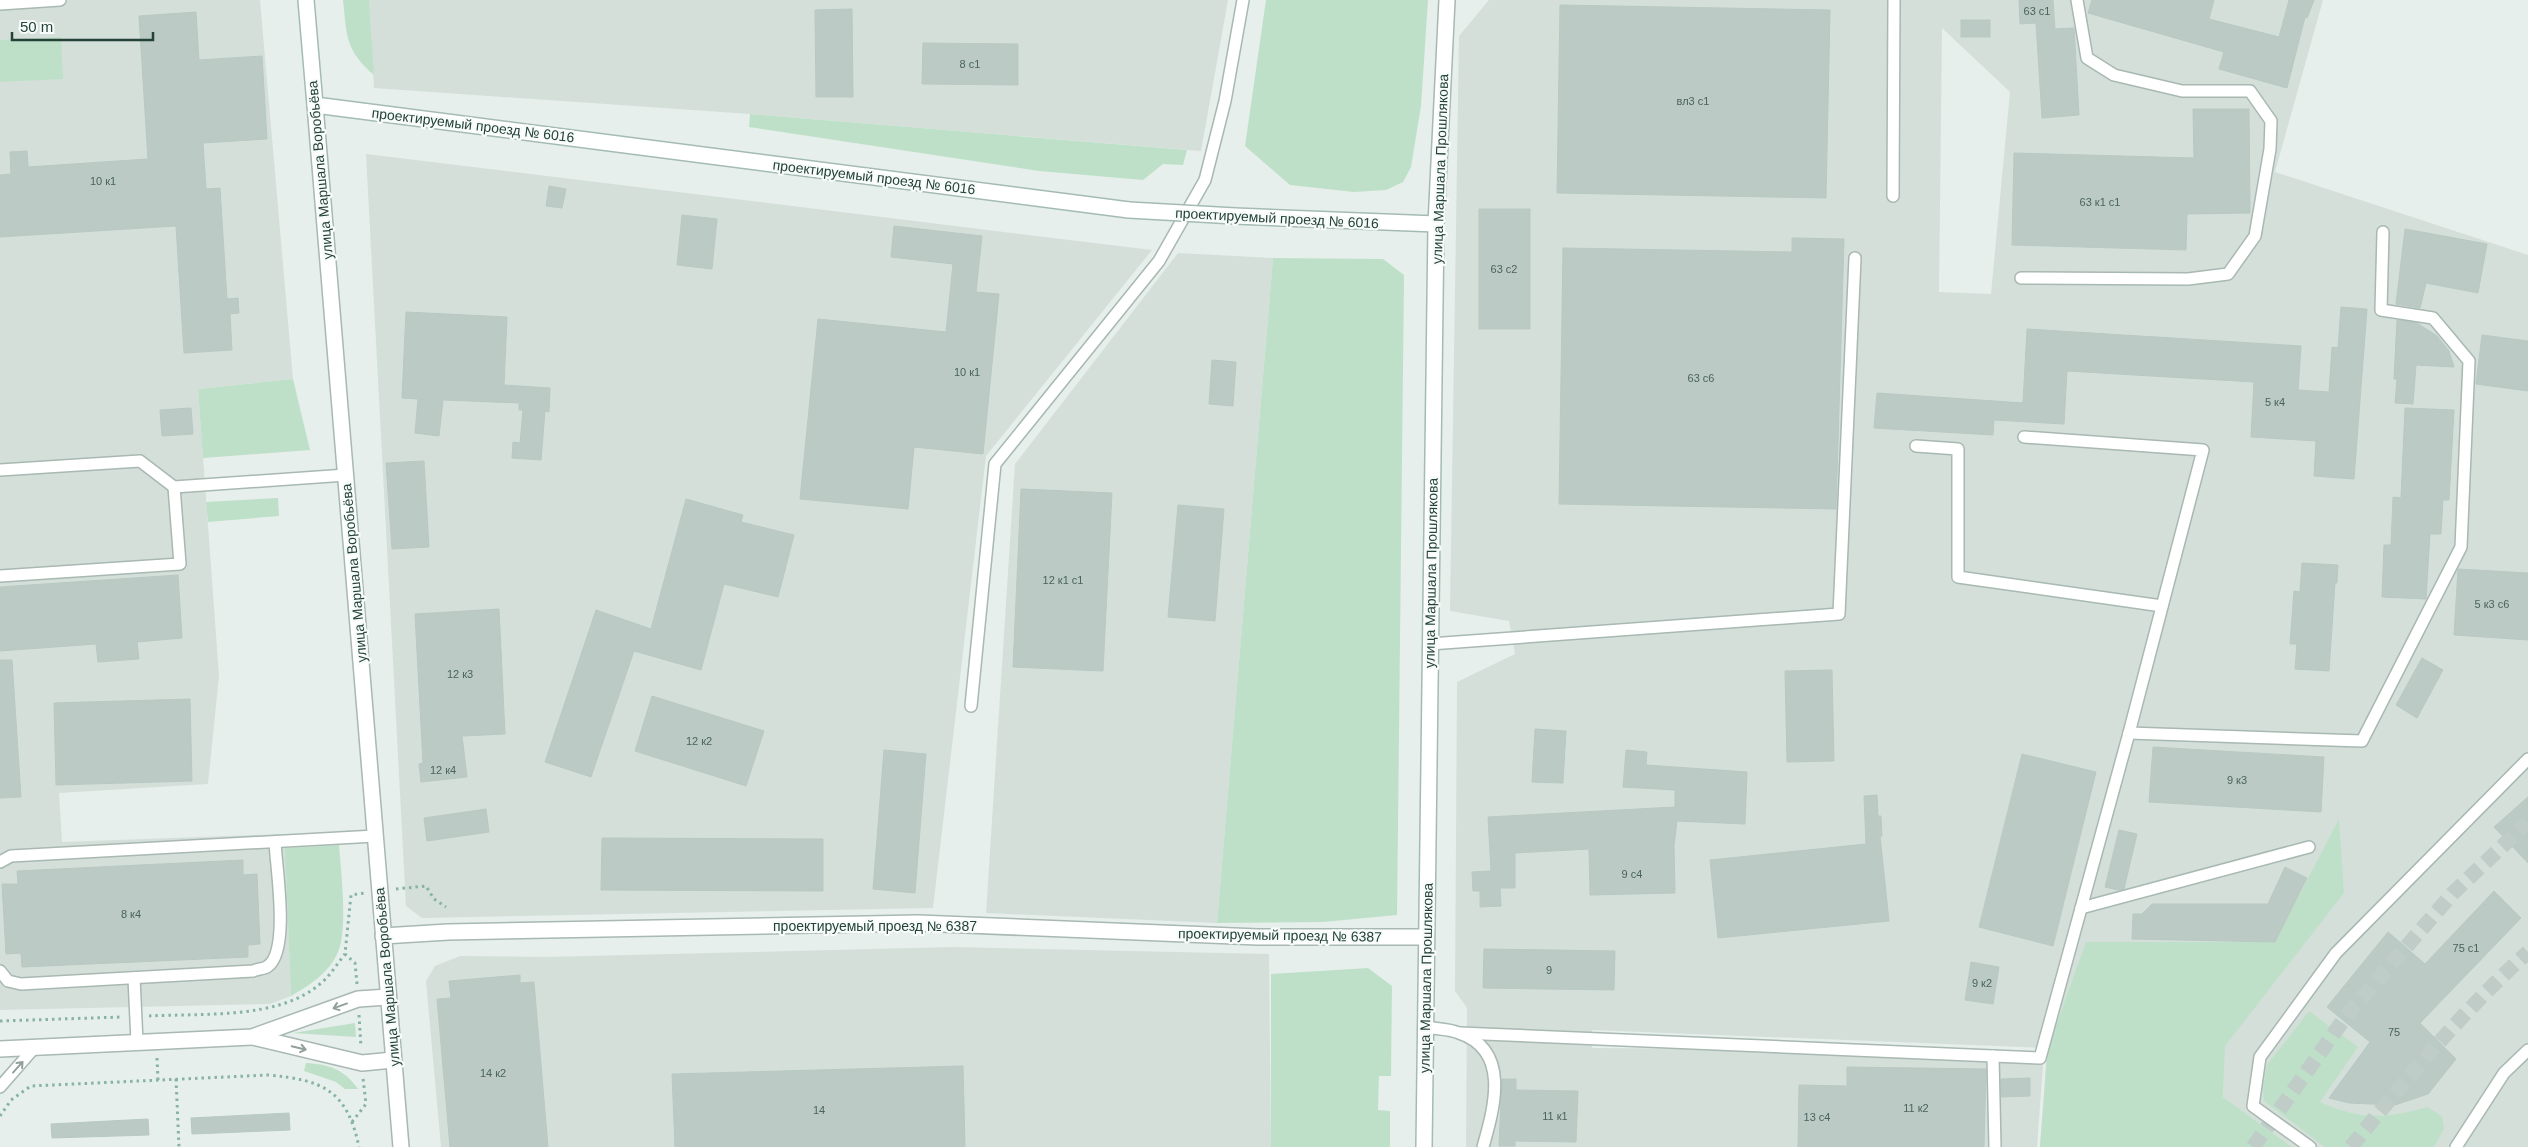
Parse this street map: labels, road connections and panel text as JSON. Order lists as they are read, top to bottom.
{
  "streets": {
    "street": [
      "проектируемый проезд № 6016",
      "улица Маршала Прошлякова",
      "улица Маршала Воробьёва",
      "проектируемый проезд № 6387"
    ]
  },
  "crossings": [
    ["проектируемый проезд № 6016", "улица Маршала Прошлякова"],
    ["проектируемый проезд № 6016", "улица Маршала Воробьёва"],
    ["улица Маршала Прошлякова", "проектируемый проезд № 6387"],
    ["улица Маршала Воробьёва", "проектируемый проезд № 6387"]
  ],
  "house_numbers": [
    "63 с1",
    "8 с1",
    "вл3 с1",
    "10 к1",
    "63 к1 с1",
    "63 с2",
    "10 к1",
    "63 с6",
    "5 к4",
    "12 к1 с1",
    "5 к3 с6",
    "12 к3",
    "12 к2",
    "12 к4",
    "9 к3",
    "9 с4",
    "8 к4",
    "75 с1",
    "9",
    "9 к2",
    "75",
    "14 к2",
    "11 к2",
    "14",
    "11 к1",
    "13 с4"
  ],
  "scale_bar": "50 m"
}
